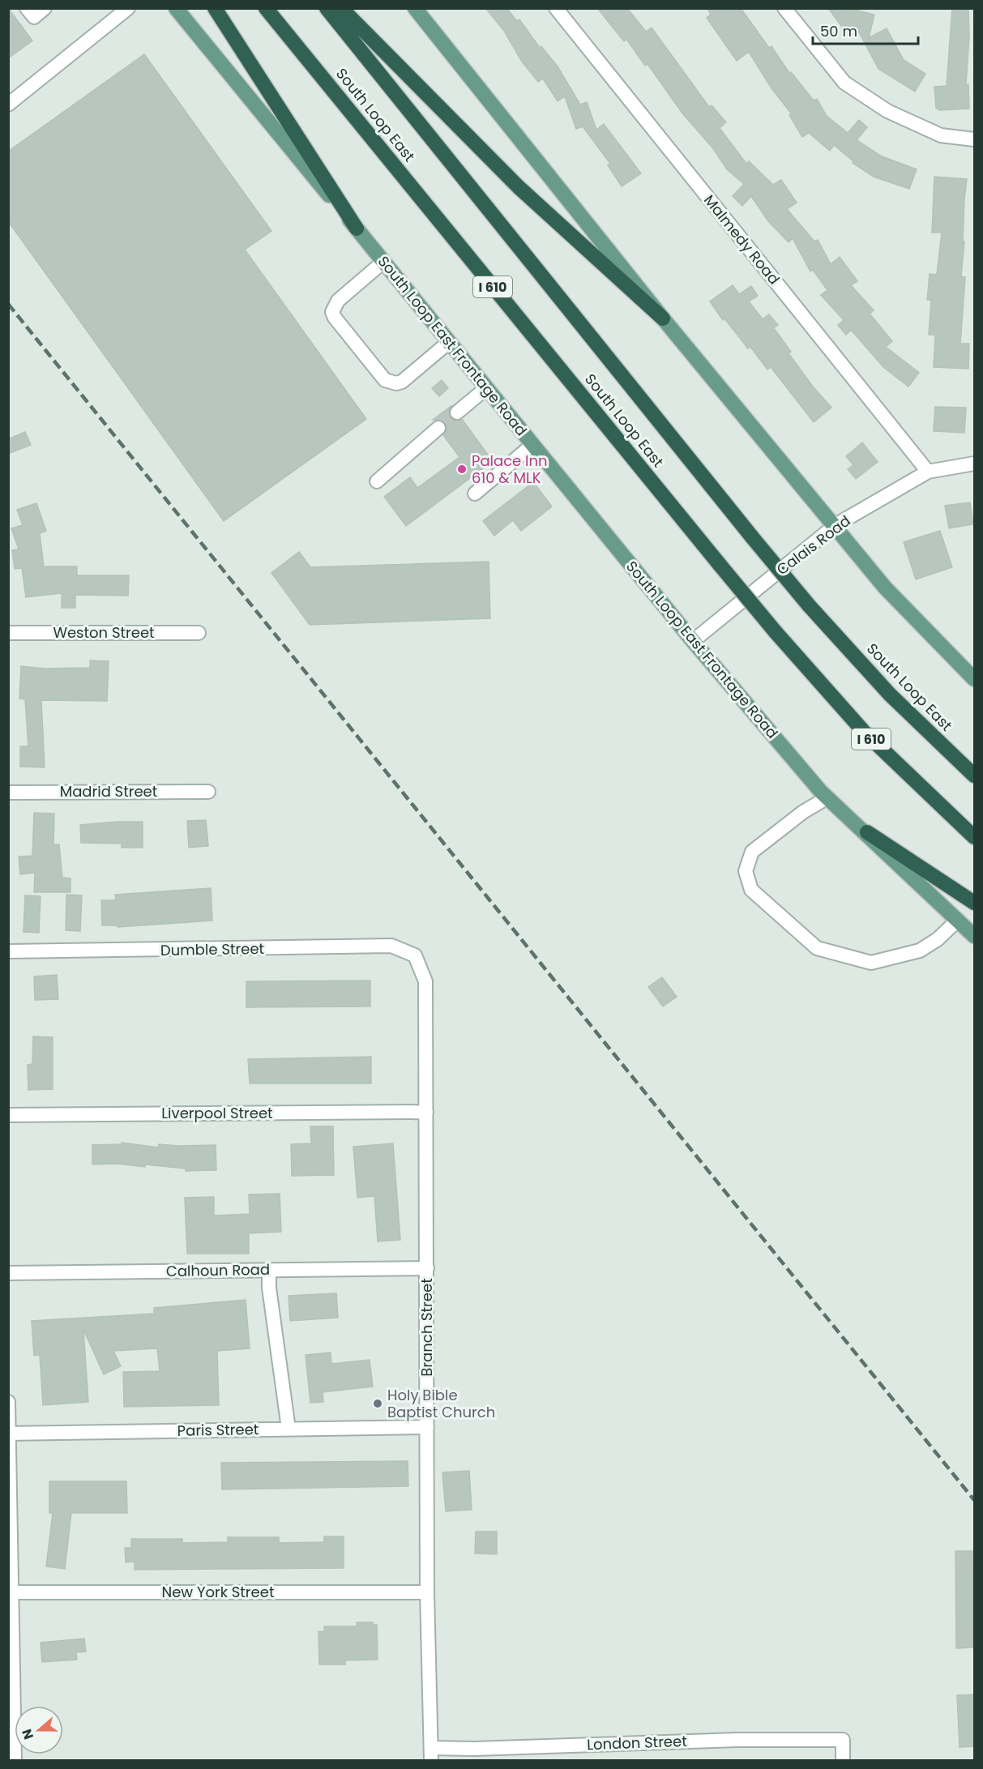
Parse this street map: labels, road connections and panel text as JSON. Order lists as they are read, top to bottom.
{
  "streets": {
    "highway": ["South Loop East", "I 610"],
    "main road": ["South Loop East Frontage Road"],
    "street": [
      "Malmedy Road",
      "Calais Road",
      "Weston Street",
      "Madrid Street",
      "Dumble Street",
      "Liverpool Street",
      "Calhoun Road",
      "Branch Street",
      "Paris Street",
      "New York Street",
      "London Street"
    ]
  },
  "crossings": [
    ["Malmedy Road", "Calais Road"],
    ["South Loop East Frontage Road", "Calais Road"],
    ["Dumble Street", "Branch Street"],
    ["Liverpool Street", "Branch Street"],
    ["Calhoun Road", "Branch Street"],
    ["Branch Street", "Paris Street"],
    ["Branch Street", "New York Street"],
    ["Branch Street", "London Street"]
  ],
  "places": ["Palace Inn 610 & MLK", "Holy Bible Baptist Church"],
  "scale_bar": "50 m",
  "north": "left"
}
